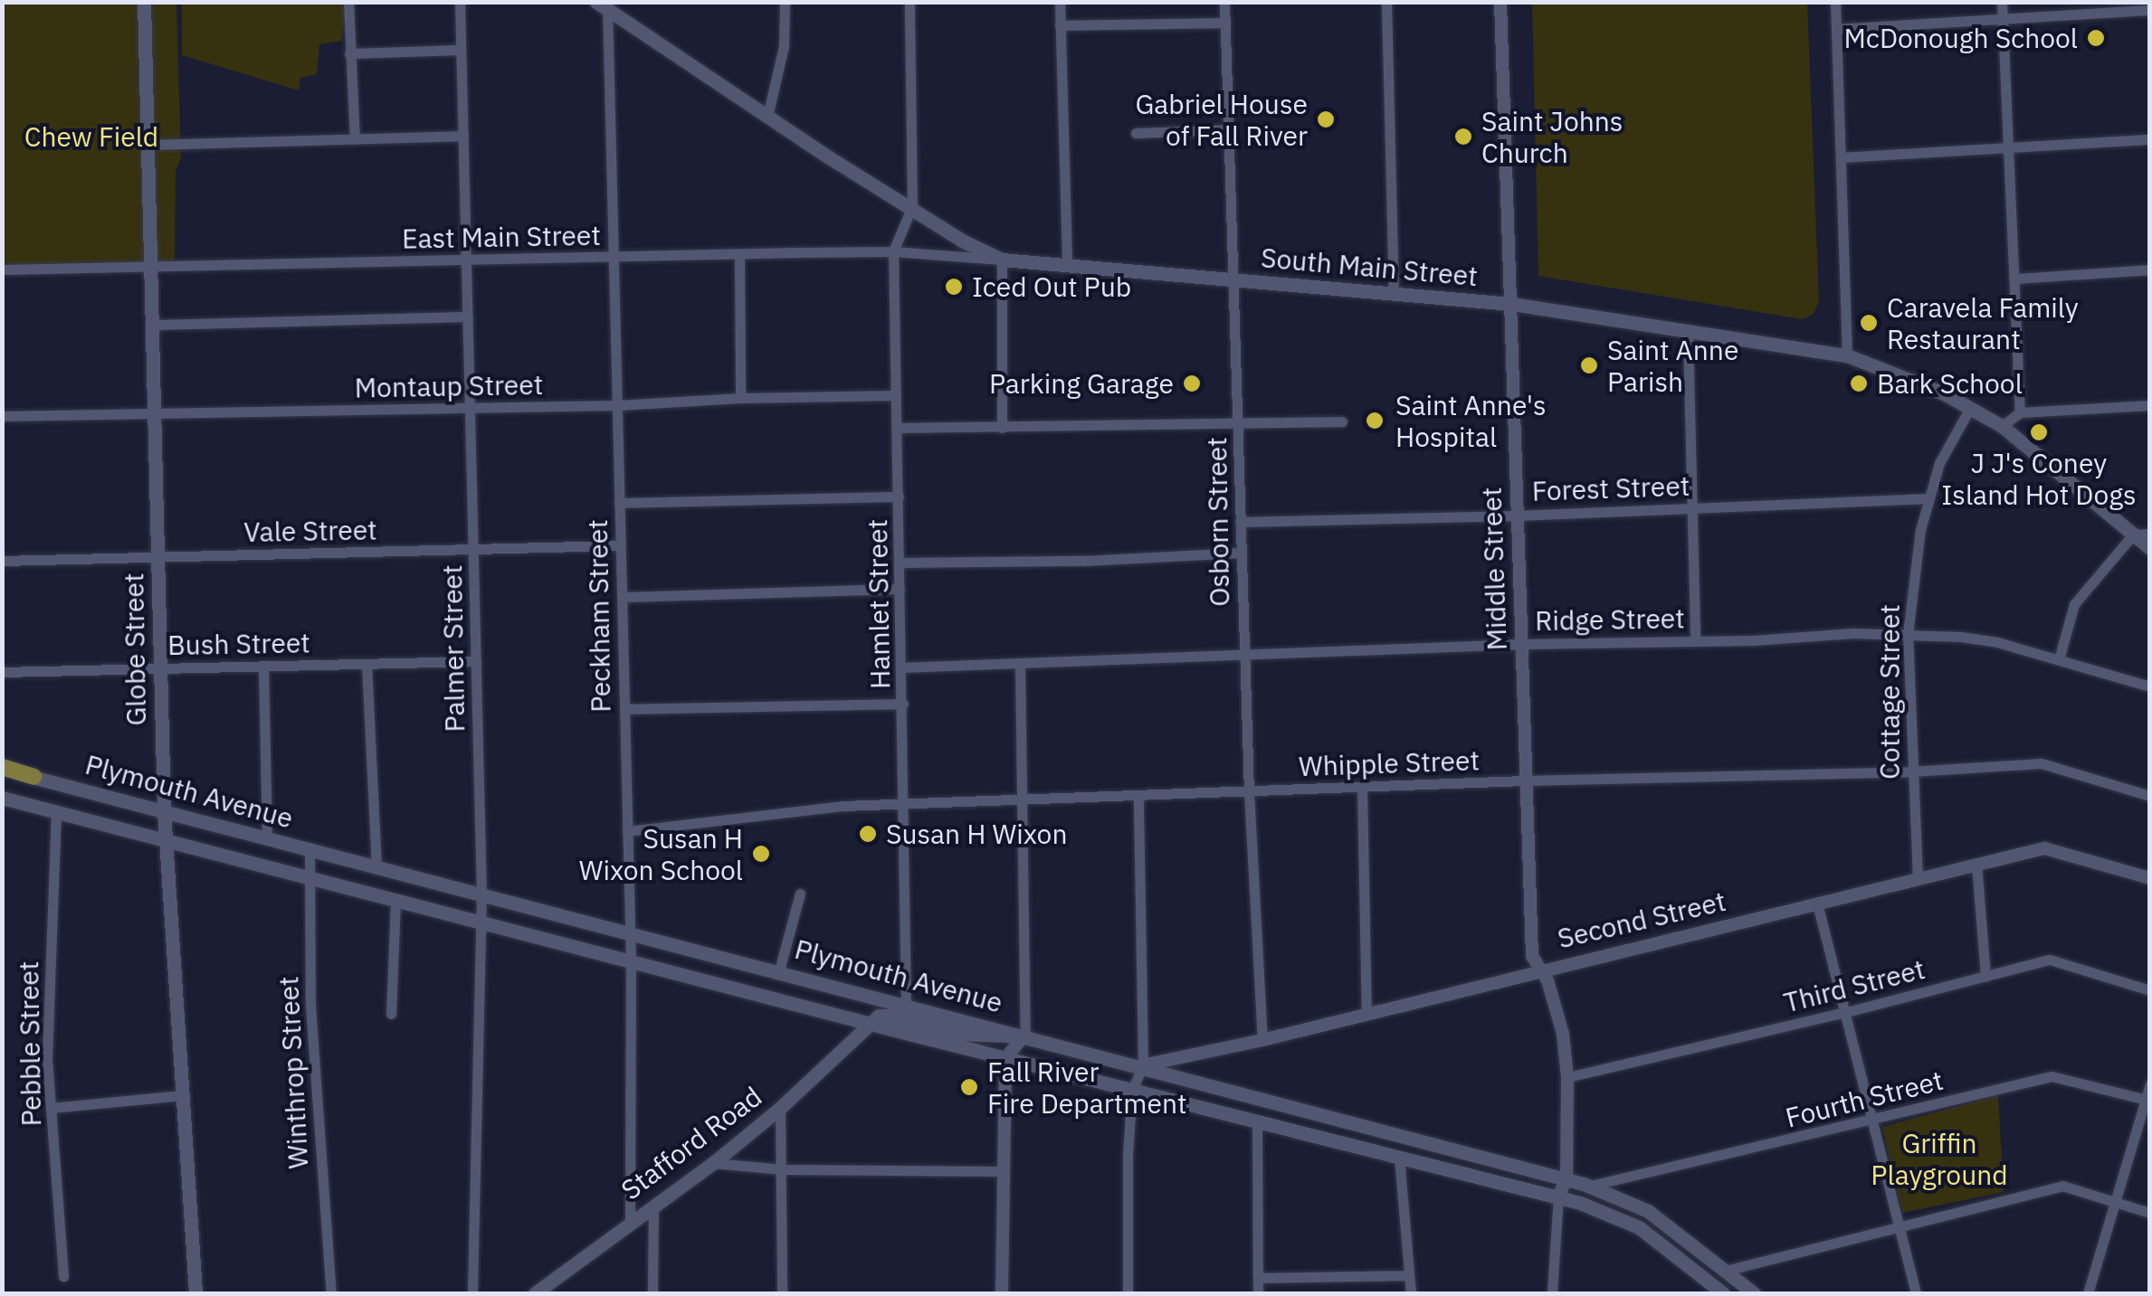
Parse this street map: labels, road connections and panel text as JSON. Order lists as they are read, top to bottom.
{
  "streets": {
    "main road": [
      "South Main Street",
      "Globe Street",
      "Plymouth Avenue",
      "Stafford Road"
    ],
    "street": [
      "East Main Street",
      "Montaup Street",
      "Forest Street",
      "Osborn Street",
      "Vale Street",
      "Middle Street",
      "Hamlet Street",
      "Peckham Street",
      "Ridge Street",
      "Bush Street",
      "Palmer Street",
      "Cottage Street",
      "Whipple Street",
      "Second Street",
      "Third Street",
      "Pebble Street",
      "Winthrop Street",
      "Fourth Street"
    ]
  },
  "crossings": [
    ["East Main Street", "South Main Street"],
    ["East Main Street", "Hamlet Street"],
    ["East Main Street", "Peckham Street"],
    ["East Main Street", "Palmer Street"],
    ["East Main Street", "Globe Street"],
    ["South Main Street", "Osborn Street"],
    ["South Main Street", "Middle Street"],
    ["South Main Street", "Hamlet Street"],
    ["South Main Street", "Peckham Street"],
    ["South Main Street", "Cottage Street"],
    ["Montaup Street", "Hamlet Street"],
    ["Montaup Street", "Peckham Street"],
    ["Montaup Street", "Palmer Street"],
    ["Montaup Street", "Globe Street"],
    ["Forest Street", "Osborn Street"],
    ["Forest Street", "Middle Street"],
    ["Forest Street", "Cottage Street"],
    ["Osborn Street", "Ridge Street"],
    ["Osborn Street", "Whipple Street"],
    ["Osborn Street", "Second Street"],
    ["Vale Street", "Peckham Street"],
    ["Vale Street", "Palmer Street"],
    ["Vale Street", "Globe Street"],
    ["Middle Street", "Ridge Street"],
    ["Middle Street", "Whipple Street"],
    ["Middle Street", "Plymouth Avenue"],
    ["Middle Street", "Second Street"],
    ["Middle Street", "Third Street"],
    ["Hamlet Street", "Ridge Street"],
    ["Hamlet Street", "Whipple Street"],
    ["Hamlet Street", "Plymouth Avenue"],
    ["Peckham Street", "Whipple Street"],
    ["Peckham Street", "Plymouth Avenue"],
    ["Peckham Street", "Stafford Road"],
    ["Ridge Street", "Cottage Street"],
    ["Bush Street", "Palmer Street"],
    ["Bush Street", "Globe Street"],
    ["Palmer Street", "Plymouth Avenue"],
    ["Globe Street", "Plymouth Avenue"],
    ["Cottage Street", "Whipple Street"],
    ["Cottage Street", "Second Street"],
    ["Plymouth Avenue", "Second Street"],
    ["Plymouth Avenue", "Pebble Street"],
    ["Plymouth Avenue", "Winthrop Street"],
    ["Plymouth Avenue", "Fourth Street"],
    ["Plymouth Avenue", "Stafford Road"]
  ],
  "parks": ["Chew Field", "Griffin Playground"],
  "places": [
    "McDonough School",
    "Gabriel House of Fall River",
    "Saint Johns Church",
    "Iced Out Pub",
    "Caravela Family Restaurant",
    "Saint Anne Parish",
    "Parking Garage",
    "Bark School",
    "Saint Anne's Hospital",
    "J J's Coney Island Hot Dogs",
    "Susan H Wixon",
    "Susan H Wixon School",
    "Fall River Fire Department"
  ]
}
